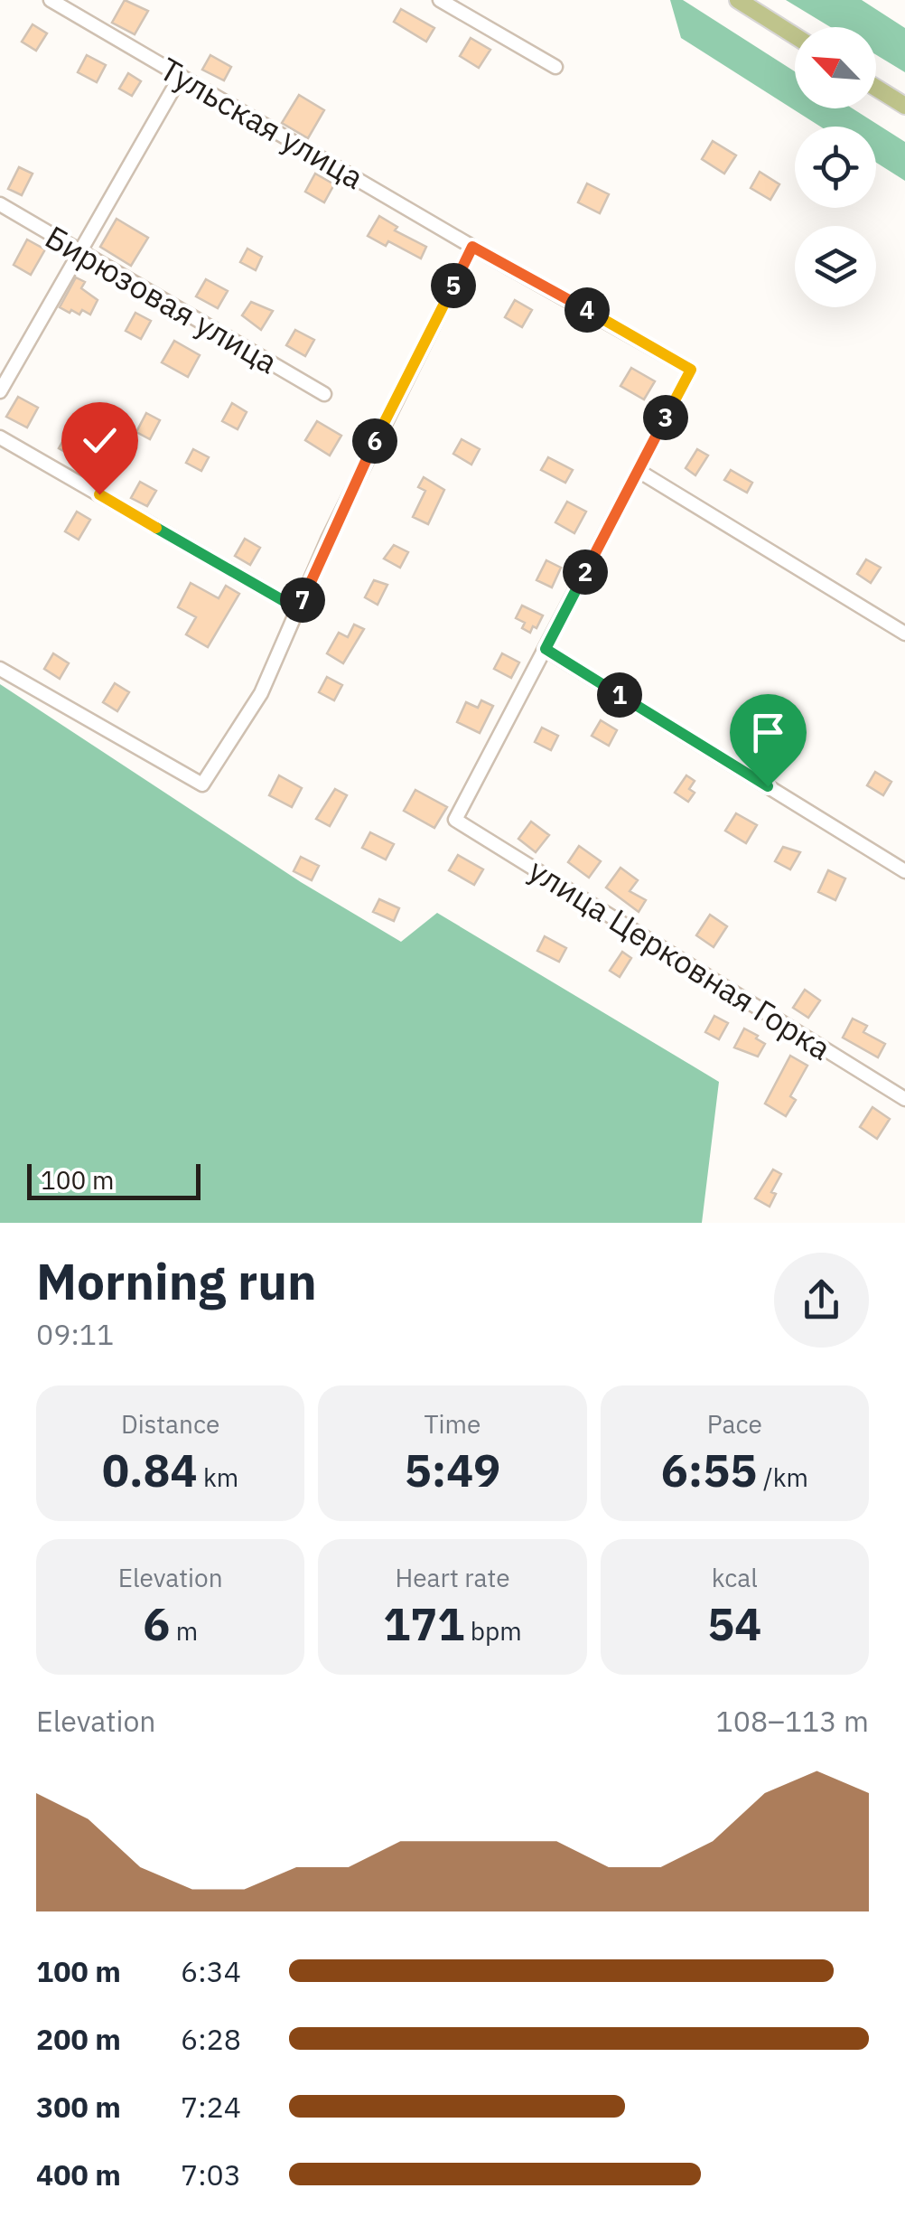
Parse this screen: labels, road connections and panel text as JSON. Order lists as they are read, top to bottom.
{
  "streets": {
    "street": ["Тульская улица", "Бирюзовая улица", "улица Церковная Горка"]
  },
  "scale_bar": "100 m",
  "north": "top left",
  "page": {
    "pins": [
      "5",
      "4",
      "3",
      "6",
      "2",
      "7",
      "1"
    ],
    "scale": "100 m",
    "heading": ["Morning run", "09:11"],
    "stats": [
      ["Distance", "0.84 km"],
      ["Time", "5:49"],
      ["Pace", "6:55 /km"],
      ["Elevation", "6 m"],
      ["Heart rate", "171 bpm"],
      ["kcal", "54"]
    ],
    "chart": ["Elevation", "108–113 m"],
    "list": [
      {
        "name": "100 m",
        "note": "6:34"
      },
      {
        "name": "200 m",
        "note": "6:28"
      },
      {
        "name": "300 m",
        "note": "7:24"
      },
      {
        "name": "400 m",
        "note": "7:03"
      }
    ]
  }
}
